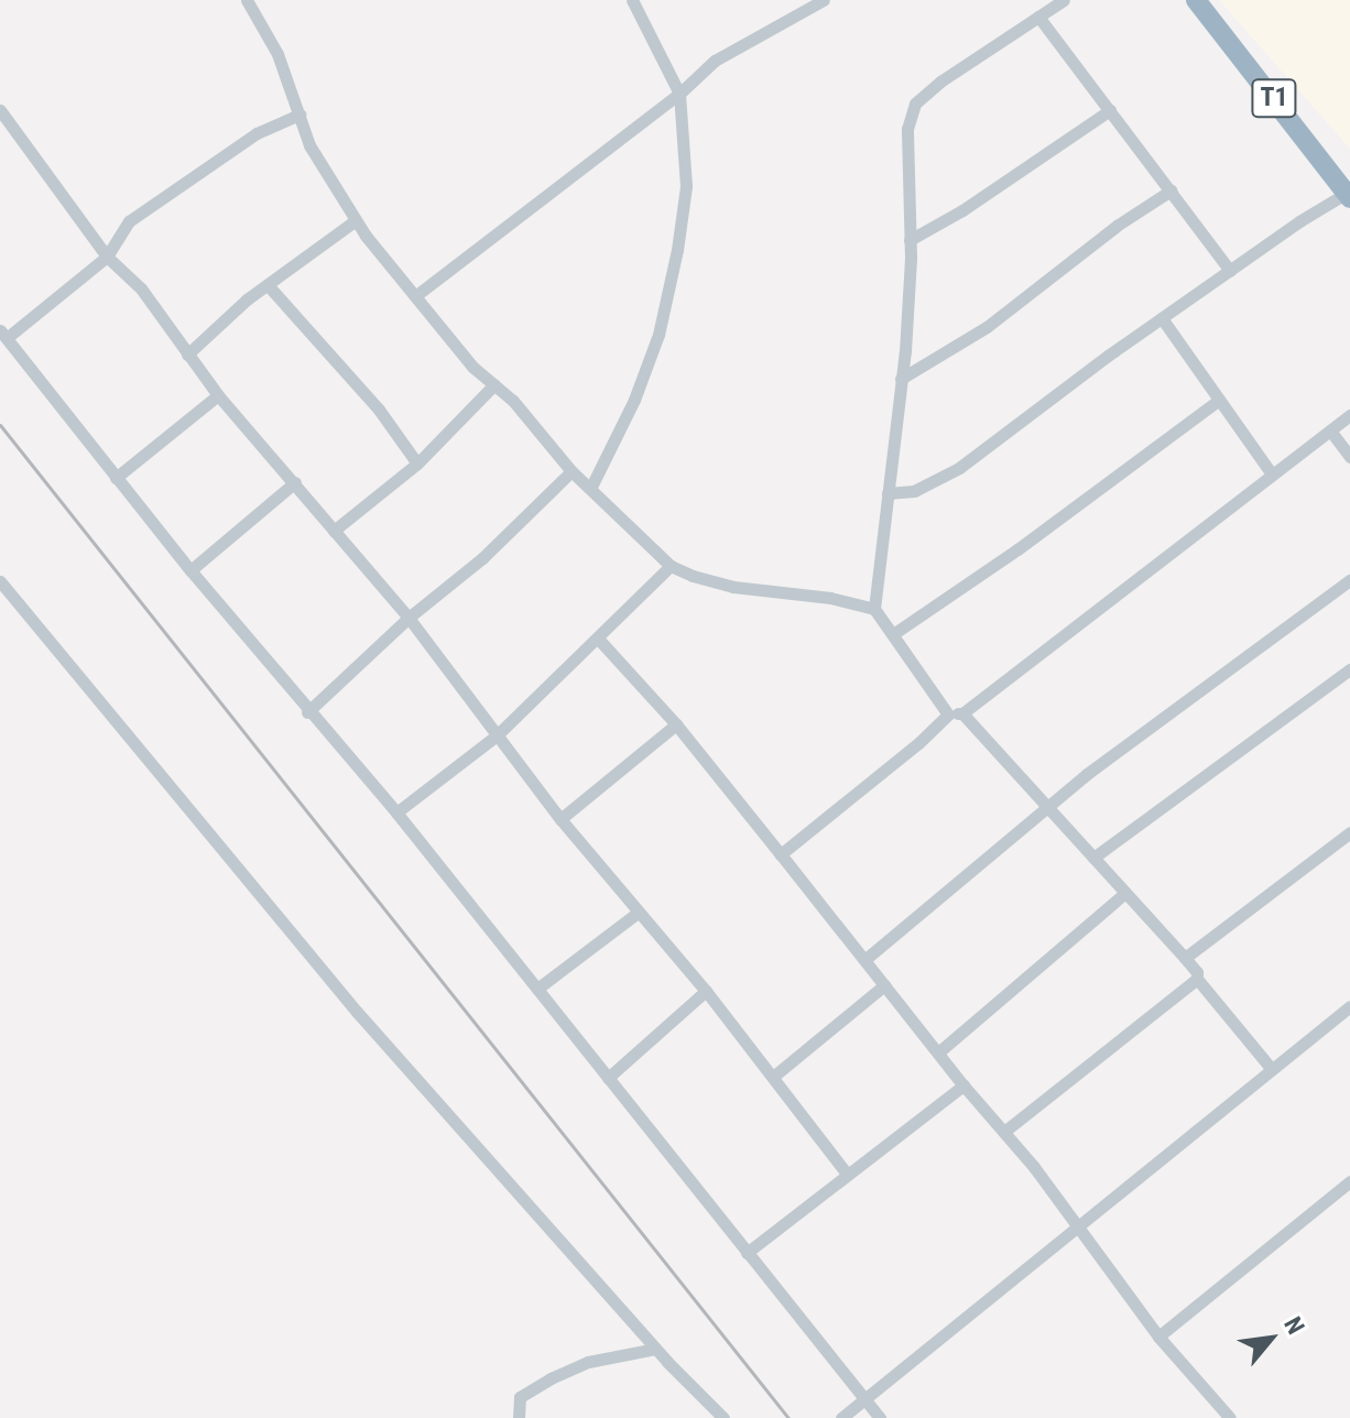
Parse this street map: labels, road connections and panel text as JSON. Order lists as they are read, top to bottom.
{
  "streets": {
    "highway": ["T1"]
  },
  "north": "top right"
}
